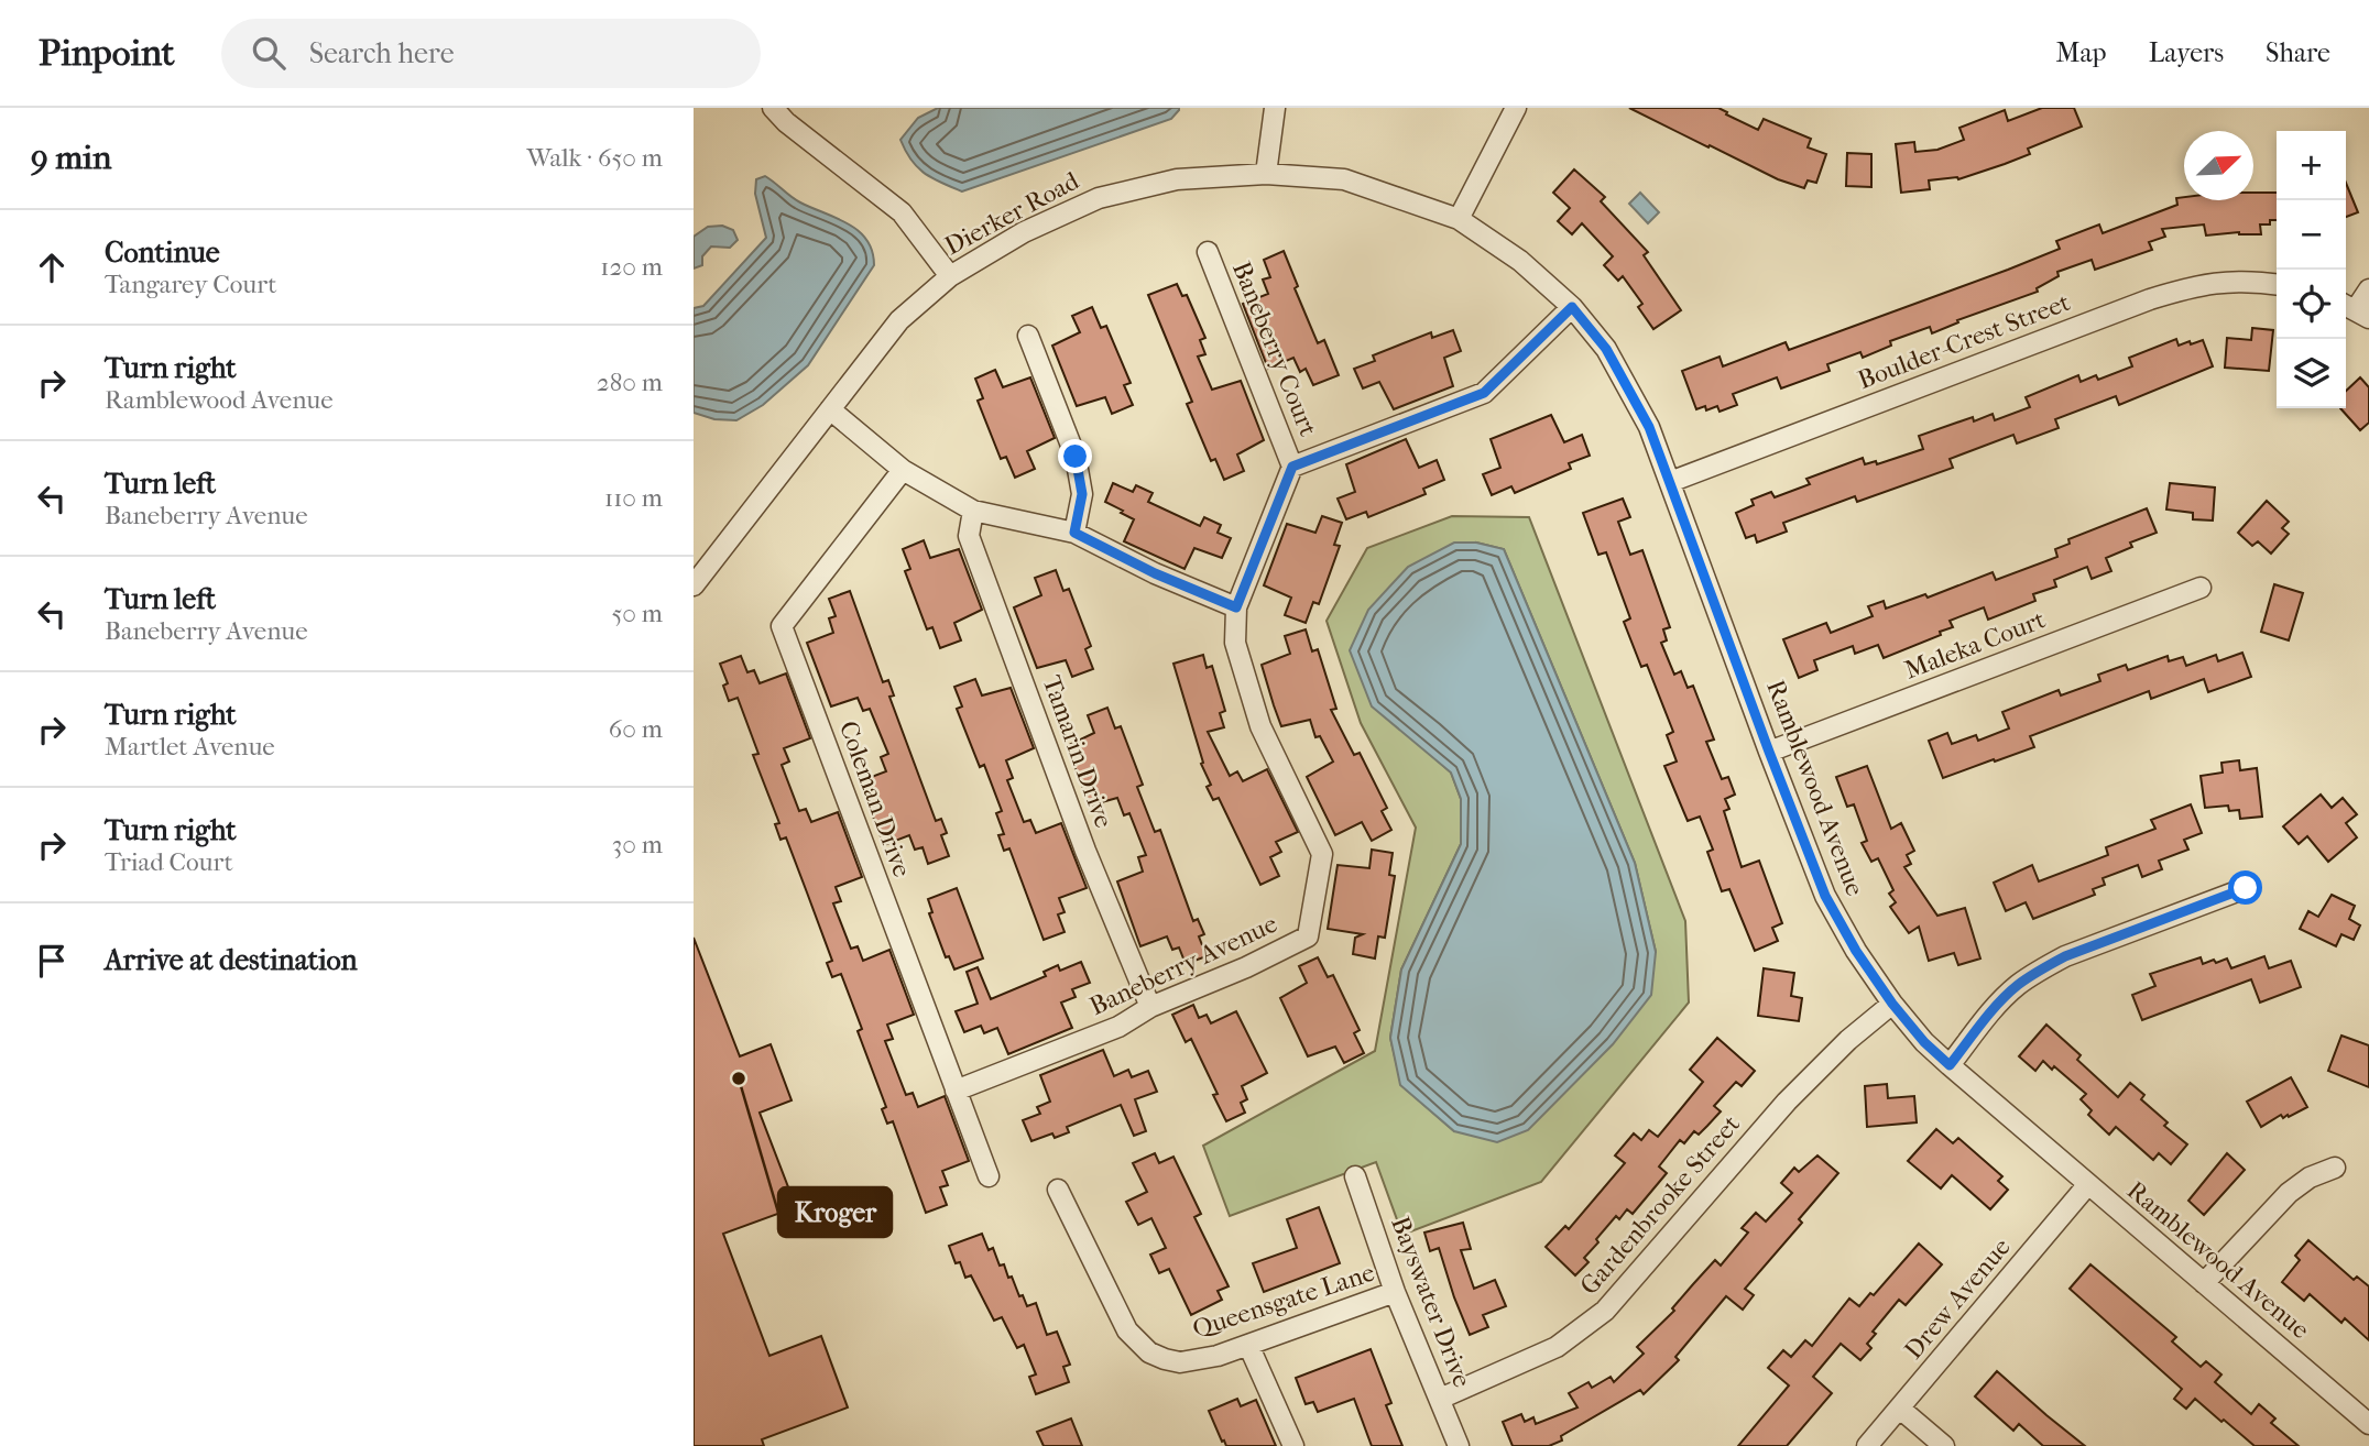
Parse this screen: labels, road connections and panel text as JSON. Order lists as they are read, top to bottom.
{
  "streets": {
    "street": [
      "Dierker Road",
      "Boulder-Crest Street",
      "Baneberry Court",
      "Maleka Court",
      "Tamarin Drive",
      "Ramblewood Avenue",
      "Coleman Drive",
      "Baneberry Avenue",
      "Gardenbrooke Street",
      "Drew Avenue",
      "Queensgate Lane",
      "Bayswater Drive"
    ]
  },
  "crossings": [
    ["Dierker Road", "Ramblewood Avenue"],
    ["Boulder-Crest Street", "Ramblewood Avenue"],
    ["Baneberry Court", "Baneberry Avenue"],
    ["Maleka Court", "Ramblewood Avenue"],
    ["Tamarin Drive", "Baneberry Avenue"],
    ["Ramblewood Avenue", "Gardenbrooke Street"],
    ["Ramblewood Avenue", "Drew Avenue"],
    ["Coleman Drive", "Baneberry Avenue"],
    ["Gardenbrooke Street", "Bayswater Drive"],
    ["Queensgate Lane", "Bayswater Drive"]
  ],
  "places": ["Kroger"],
  "north": "top right",
  "page": {
    "header": "Pinpoint",
    "search": "Search here",
    "nav": ["Map", "Layers", "Share"],
    "heading": ["9 min", "Walk · 650 m"],
    "map_buttons": ["+", "−"],
    "list": [
      ["Continue", "Tangarey Court", "120 m"],
      ["Turn right", "Ramblewood Avenue", "280 m"],
      ["Turn left", "Baneberry Avenue", "110 m"],
      ["Turn left", "Baneberry Avenue", "50 m"],
      ["Turn right", "Martlet Avenue", "60 m"],
      ["Turn right", "Triad Court", "30 m"],
      "Arrive at destination"
    ]
  }
}
